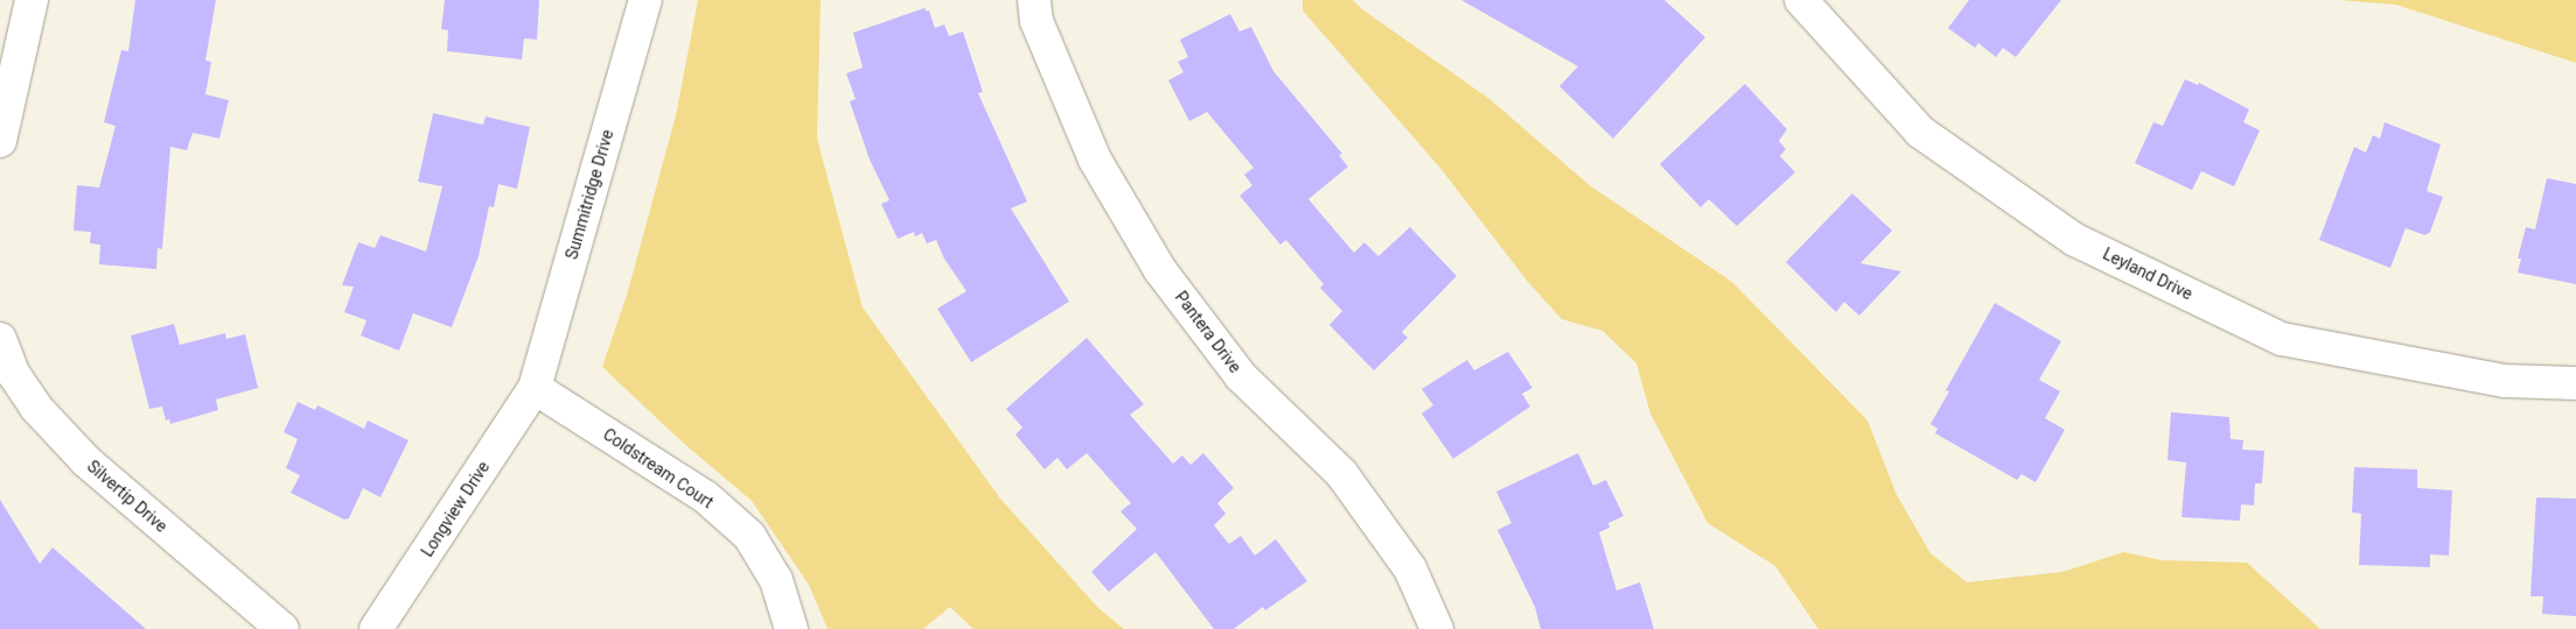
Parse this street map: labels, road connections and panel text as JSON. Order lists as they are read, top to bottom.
{
  "streets": {
    "street": [
      "Summitridge Drive",
      "Leyland Drive",
      "Pantera Drive",
      "Coldstream Court",
      "Silvertip Drive",
      "Longview Drive"
    ]
  },
  "crossings": [
    ["Summitridge Drive", "Coldstream Court"],
    ["Summitridge Drive", "Longview Drive"],
    ["Coldstream Court", "Longview Drive"]
  ]
}
